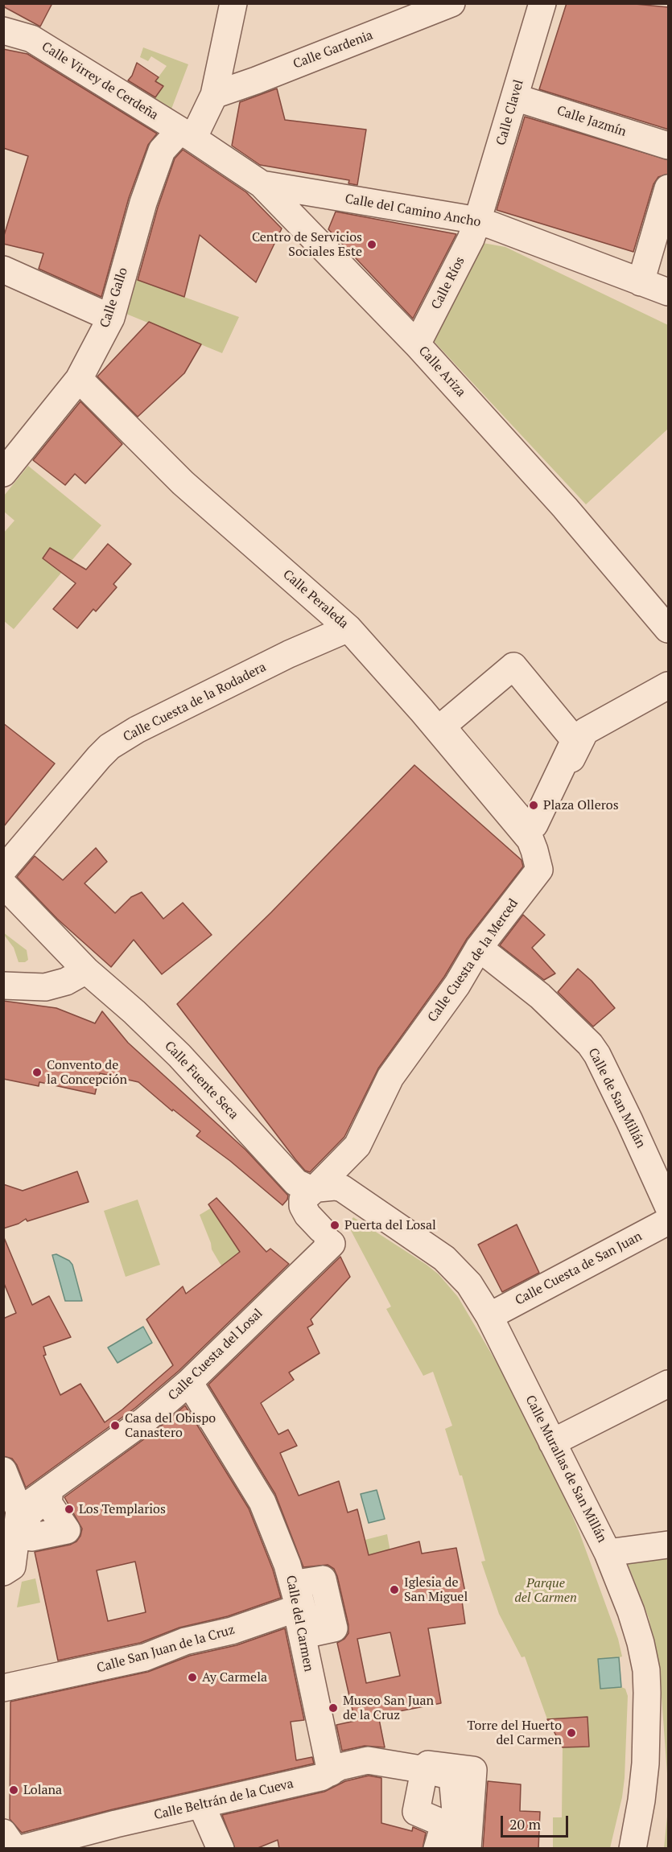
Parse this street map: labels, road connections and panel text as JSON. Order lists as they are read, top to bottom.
{
  "streets": {
    "street": [
      "Calle Gardenia",
      "Calle Virrey de Cerdeña",
      "Calle Clavel",
      "Calle Jazmín",
      "Calle del Camino Ancho",
      "Calle Ríos",
      "Calle Gallo",
      "Calle Ariza",
      "Calle Peraleda",
      "Calle Cuesta de la Rodadera",
      "Calle Cuesta de la Merced",
      "Calle Fuente Seca",
      "Calle de San Millán",
      "Calle Cuesta de San Juan",
      "Calle Cuesta del Losal",
      "Calle Murallas de San Millán",
      "Calle del Carmen",
      "Calle San Juan de la Cruz",
      "Calle Beltrán de la Cueva"
    ]
  },
  "crossings": [
    ["Calle Gardenia", "Calle Gallo"],
    ["Calle Virrey de Cerdeña", "Calle Gallo"],
    ["Calle Virrey de Cerdeña", "Calle Ariza"],
    ["Calle Clavel", "Calle Jazmín"],
    ["Calle Clavel", "Calle del Camino Ancho"],
    ["Calle Clavel", "Calle Ríos"],
    ["Calle del Camino Ancho", "Calle Ríos"],
    ["Calle del Camino Ancho", "Calle Ariza"],
    ["Calle Ríos", "Calle Ariza"],
    ["Calle Gallo", "Calle Ariza"],
    ["Calle Gallo", "Calle Peraleda"],
    ["Calle Peraleda", "Calle Cuesta de la Rodadera"],
    ["Calle Peraleda", "Calle Cuesta de la Merced"],
    ["Calle Cuesta de la Merced", "Calle Fuente Seca"],
    ["Calle Cuesta de la Merced", "Calle de San Millán"],
    ["Calle Cuesta de la Merced", "Calle Cuesta del Losal"],
    ["Calle Cuesta de la Merced", "Calle Murallas de San Millán"],
    ["Calle Fuente Seca", "Calle Cuesta del Losal"],
    ["Calle Fuente Seca", "Calle Murallas de San Millán"],
    ["Calle Cuesta de San Juan", "Calle Murallas de San Millán"],
    ["Calle Cuesta del Losal", "Calle Murallas de San Millán"],
    ["Calle Cuesta del Losal", "Calle del Carmen"],
    ["Calle del Carmen", "Calle San Juan de la Cruz"],
    ["Calle del Carmen", "Calle Beltrán de la Cueva"]
  ],
  "parks": ["Parque del Carmen"],
  "places": [
    "Centro de Servicios Sociales Este",
    "Plaza Olleros",
    "Convento de la Concepción",
    "Puerta del Losal",
    "Casa del Obispo Canastero",
    "Los Templarios",
    "Iglesia de San Miguel",
    "Ay Carmela",
    "Museo San Juan de la Cruz",
    "Torre del Huerto del Carmen",
    "Lolana"
  ],
  "scale_bar": "20 m"
}
